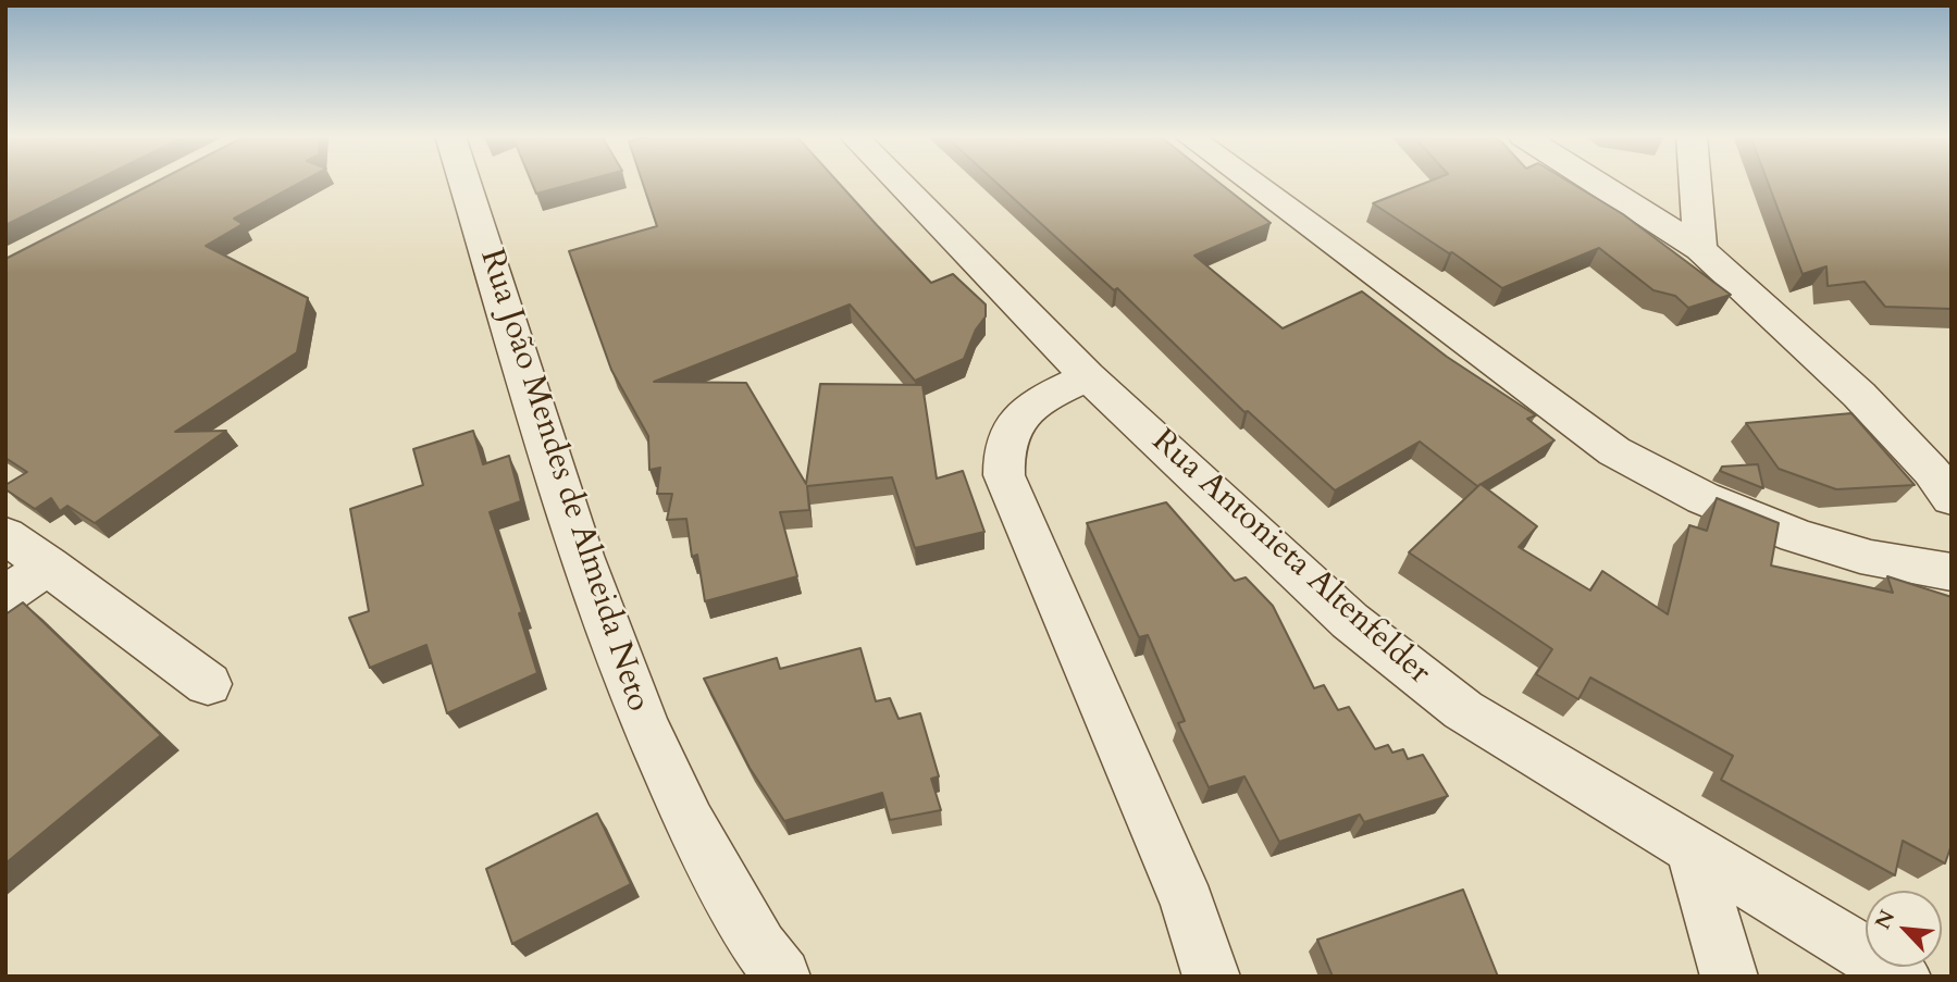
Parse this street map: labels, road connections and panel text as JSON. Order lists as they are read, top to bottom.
{
  "streets": {
    "street": ["Rua João Mendes de Almeida Neto", "Rua Antonieta Altenfelder"]
  },
  "north": "top left"
}
